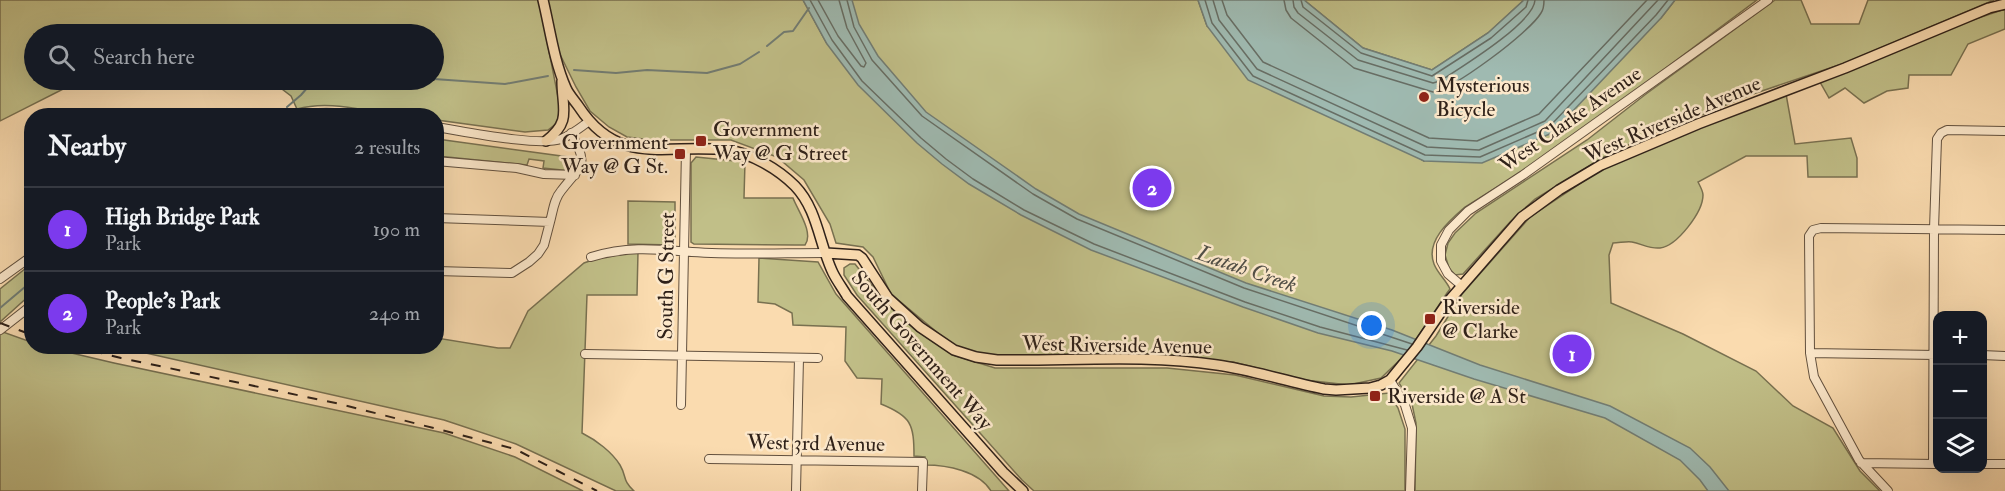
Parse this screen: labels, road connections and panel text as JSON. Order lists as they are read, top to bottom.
{
  "streets": {
    "main road": ["West Riverside Avenue", "South Government Way"],
    "street": ["West Clarke Avenue", "South G Street", "West 3rd Avenue"]
  },
  "crossings": [
    ["West Clarke Avenue", "West Riverside Avenue"],
    ["West Riverside Avenue", "South Government Way"],
    ["South G Street", "South Government Way"]
  ],
  "water": ["Latah Creek"],
  "places": {
    "other": ["Mysterious Bicycle"],
    "transit": [
      "Government Way @ G Street",
      "Government Way @ G St.",
      "Riverside @ Clarke",
      "Riverside @ A St"
    ]
  },
  "page": {
    "search": "Search here",
    "heading": ["Nearby", "2 results"],
    "pins": ["2", "1"],
    "list": [
      {
        "mark": "1",
        "name": "High Bridge Park",
        "note": "Park",
        "value": "190 m"
      },
      {
        "mark": "2",
        "name": "People's Park",
        "note": "Park",
        "value": "240 m"
      }
    ],
    "map_buttons": ["+", "−"]
  }
}
